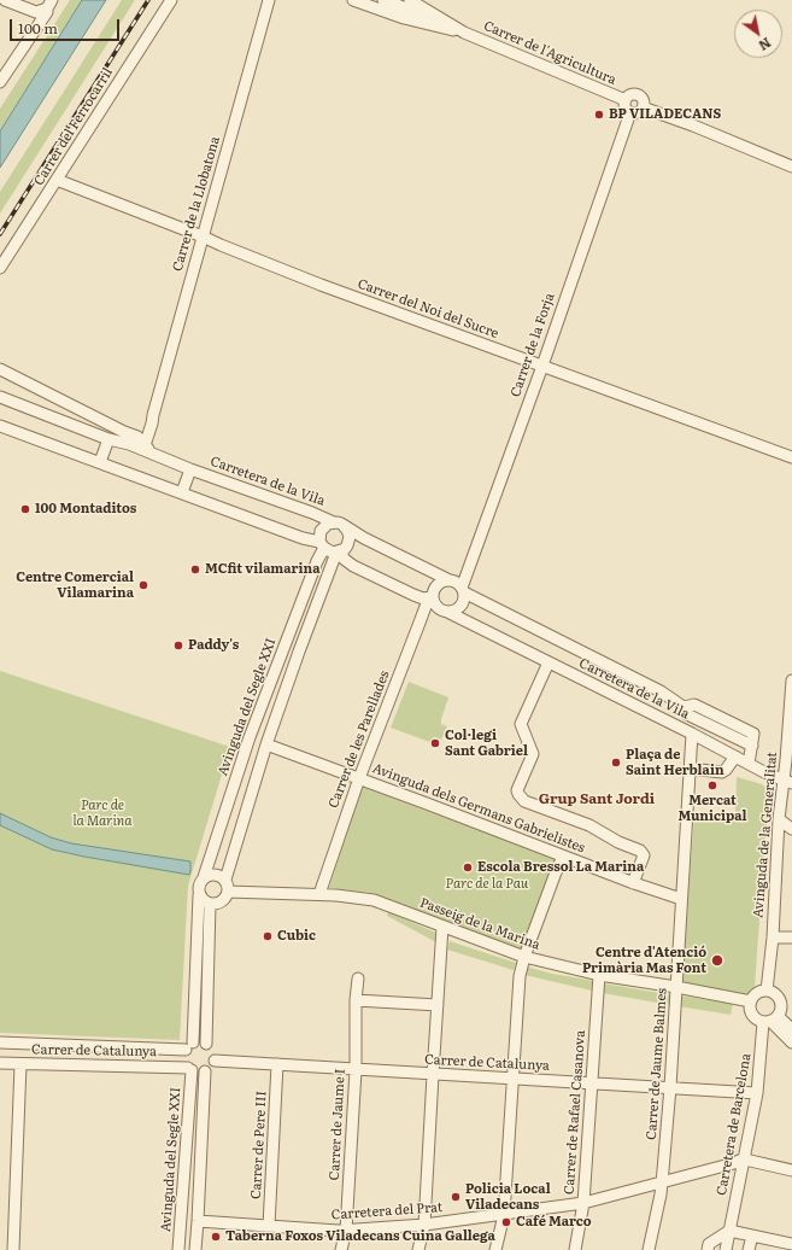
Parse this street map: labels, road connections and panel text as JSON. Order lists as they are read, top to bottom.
{
  "streets": {
    "street": [
      "Carrer de l'Agricultura",
      "Carrer del Ferrocarril",
      "Carrer de la Llobatona",
      "Carrer del Noi del Sucre",
      "Carrer de la Forja",
      "Carretera de la Vila",
      "Avinguda del Segle XXI",
      "Carrer de les Parellades",
      "Avinguda dels Germans Gabrielistes",
      "Avinguda de la Generalitat",
      "Passeig de la Marina",
      "Carrer de Catalunya",
      "Carrer de Jaume Balmes",
      "Carrer de Rafael Casanova",
      "Carrer de Jaume I",
      "Carretera de Barcelona",
      "Carrer de Pere III",
      "Carretera del Prat"
    ]
  },
  "crossings": [
    ["Carrer de l'Agricultura", "Carrer de la Forja"],
    ["Carrer del Ferrocarril", "Carrer del Noi del Sucre"],
    ["Carrer de la Llobatona", "Carrer del Noi del Sucre"],
    ["Carrer de la Llobatona", "Carretera de la Vila"],
    ["Carrer del Noi del Sucre", "Carrer de la Forja"],
    ["Carrer de la Forja", "Carretera de la Vila"],
    ["Carrer de la Forja", "Carrer de les Parellades"],
    ["Carretera de la Vila", "Avinguda del Segle XXI"],
    ["Carretera de la Vila", "Carrer de les Parellades"],
    ["Carretera de la Vila", "Avinguda de la Generalitat"],
    ["Carretera de la Vila", "Carrer de Jaume Balmes"],
    ["Avinguda del Segle XXI", "Passeig de la Marina"],
    ["Avinguda del Segle XXI", "Carrer de Catalunya"],
    ["Avinguda del Segle XXI", "Carretera del Prat"],
    ["Carrer de les Parellades", "Avinguda dels Germans Gabrielistes"],
    ["Carrer de les Parellades", "Passeig de la Marina"],
    ["Avinguda dels Germans Gabrielistes", "Carrer de Jaume Balmes"],
    ["Avinguda de la Generalitat", "Passeig de la Marina"],
    ["Avinguda de la Generalitat", "Carretera de Barcelona"],
    ["Passeig de la Marina", "Carrer de Jaume Balmes"],
    ["Passeig de la Marina", "Carrer de Rafael Casanova"],
    ["Passeig de la Marina", "Carretera de Barcelona"],
    ["Carrer de Catalunya", "Carrer de Jaume Balmes"],
    ["Carrer de Catalunya", "Carrer de Rafael Casanova"],
    ["Carrer de Catalunya", "Carrer de Jaume I"],
    ["Carrer de Catalunya", "Carretera de Barcelona"],
    ["Carrer de Catalunya", "Carrer de Pere III"],
    ["Carrer de Jaume Balmes", "Carretera del Prat"],
    ["Carrer de Rafael Casanova", "Carretera del Prat"],
    ["Carrer de Jaume I", "Carretera del Prat"],
    ["Carretera de Barcelona", "Carretera del Prat"],
    ["Carrer de Pere III", "Carretera del Prat"]
  ],
  "districts": ["Grup Sant Jordi"],
  "parks": ["Parc de la Marina", "Parc de la Pau"],
  "places": [
    "BP VILADECANS",
    "100 Montaditos",
    "MCfit vilamarina",
    "Centre Comercial Vilamarina",
    "Paddy's",
    "Col·legi Sant Gabriel",
    "Plaça de Saint Herblain",
    "Mercat Municipal",
    "Escola Bressol La Marina",
    "Cubic",
    "Centre d'Atenció Primària Mas Font",
    "Policia Local Viladecans",
    "Café Marco",
    "Taberna Foxos Viladecans Cuina Gallega"
  ],
  "scale_bar": "100 m",
  "north": "bottom right"
}
